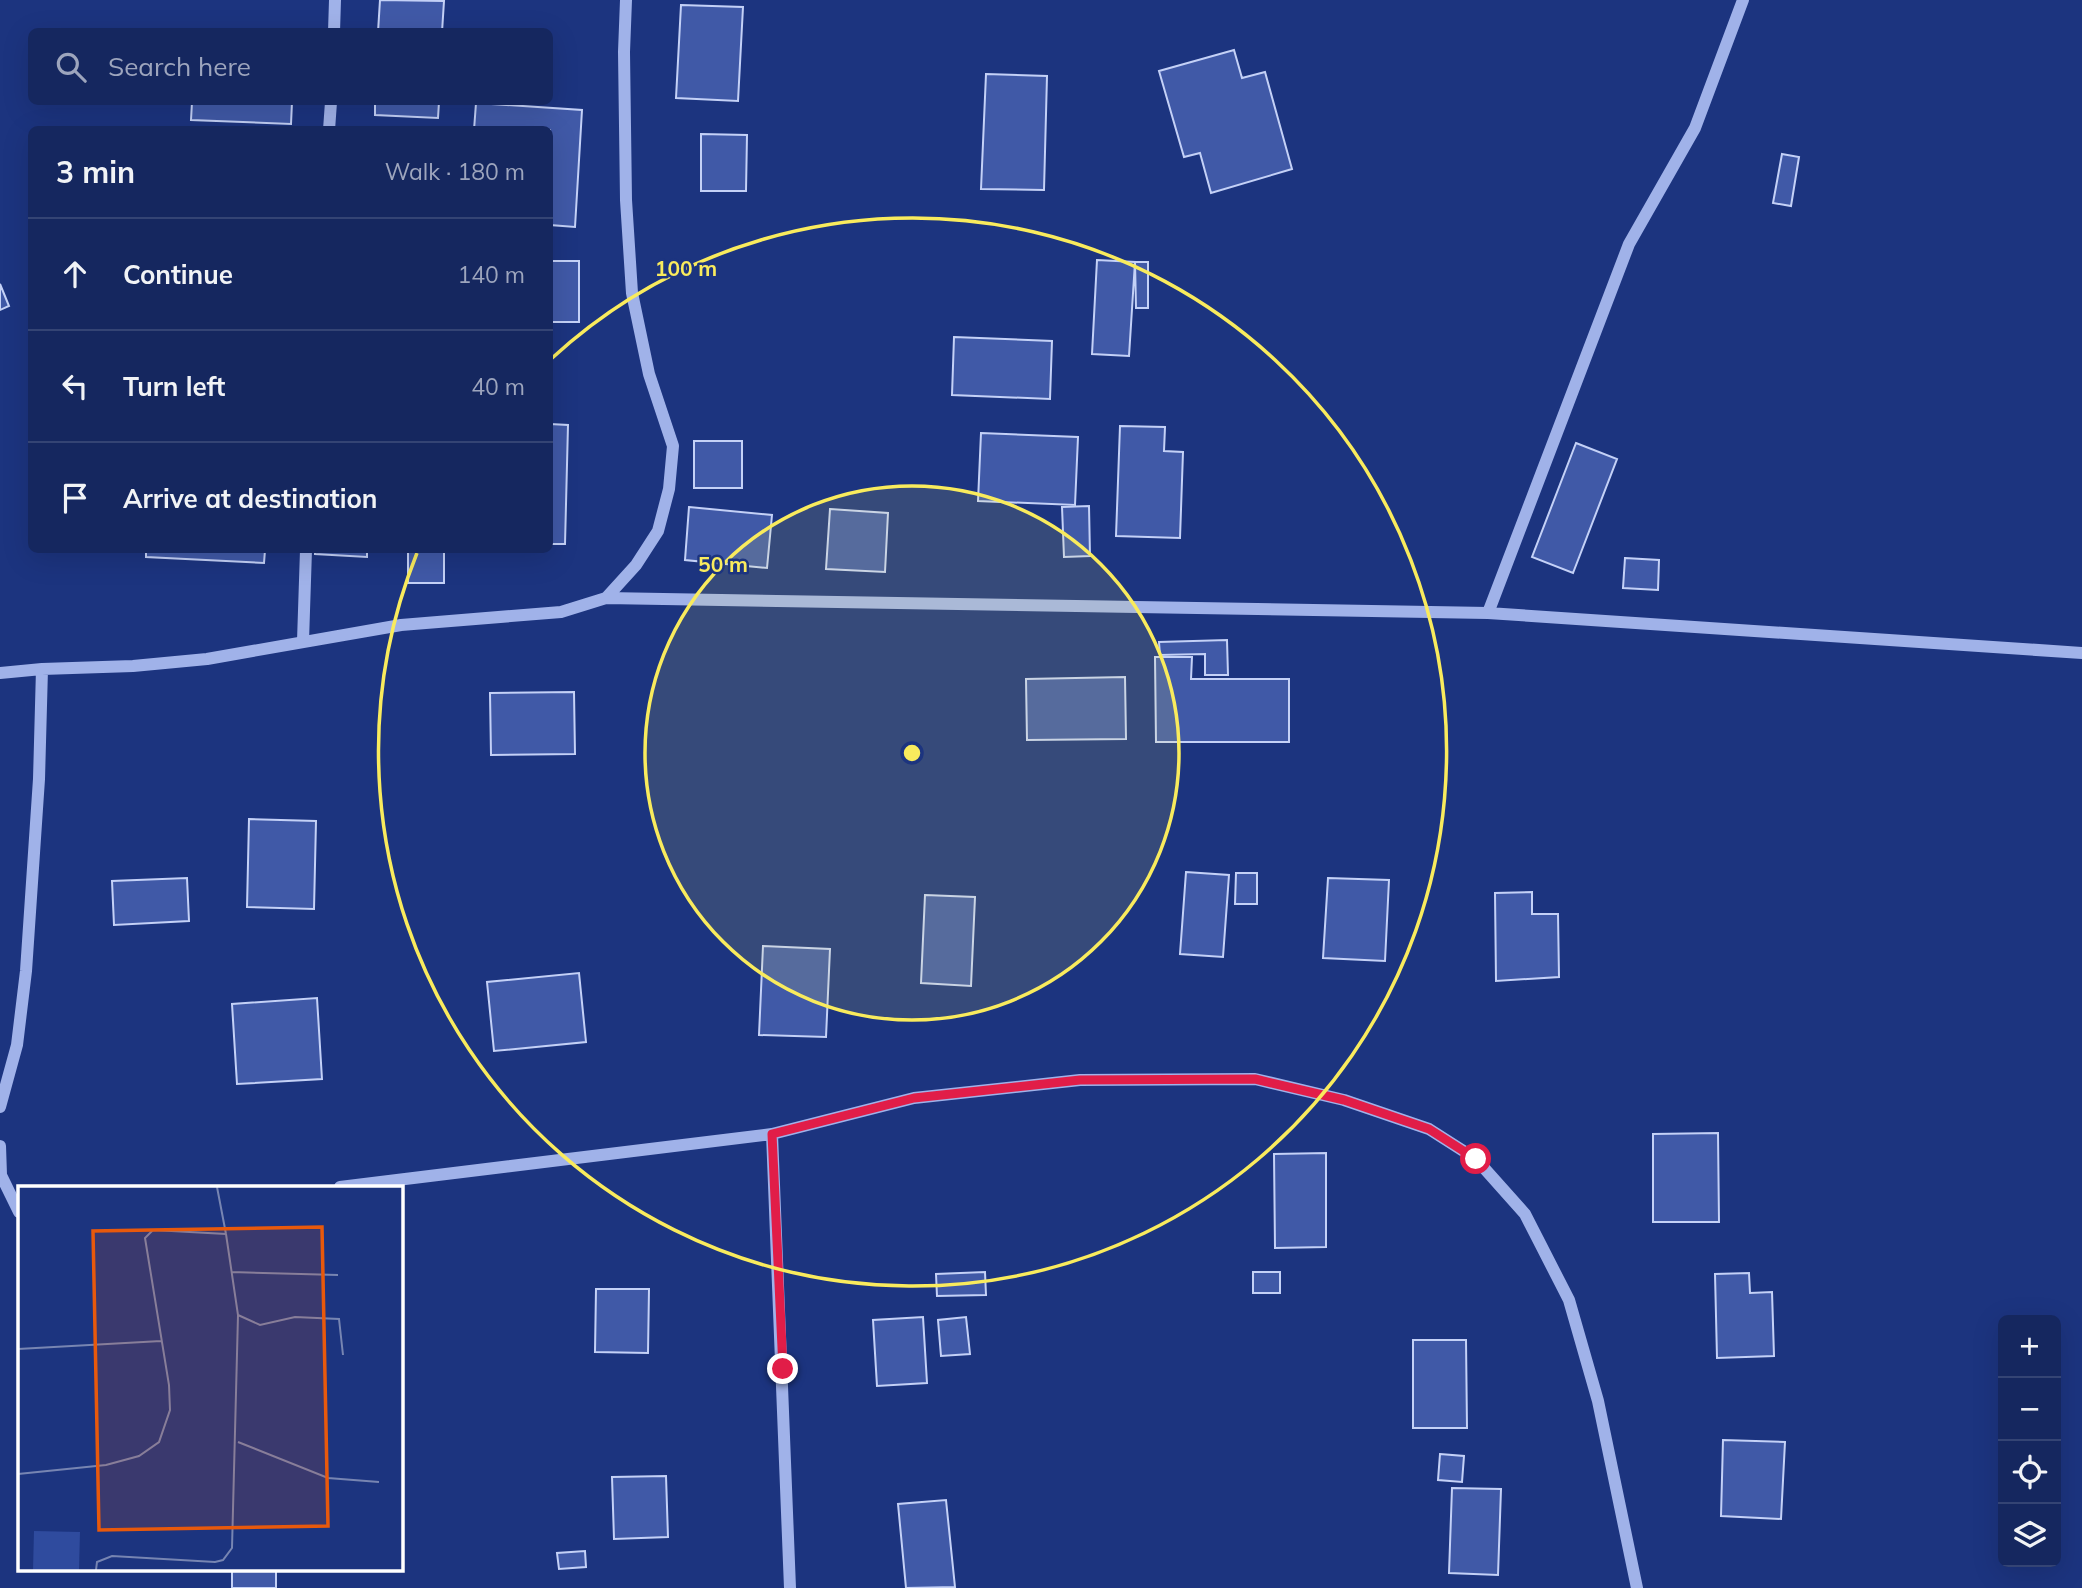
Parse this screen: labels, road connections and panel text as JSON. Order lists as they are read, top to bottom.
{
  "page": {
    "search": "Search here",
    "heading": ["3 min", "Walk · 180 m"],
    "list": [
      ["Continue", "140 m"],
      ["Turn left", "40 m"],
      "Arrive at destination"
    ],
    "map_buttons": ["+", "−"]
  },
  "rings": ["100 m", "50 m"]
}
